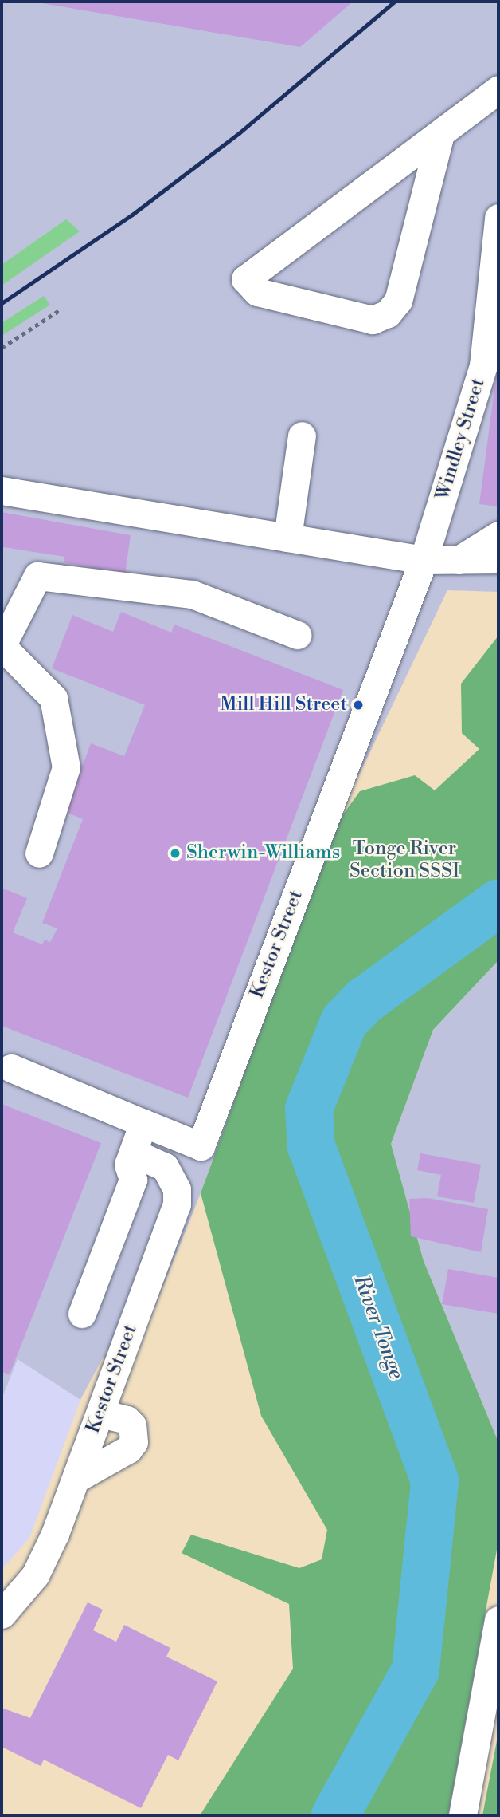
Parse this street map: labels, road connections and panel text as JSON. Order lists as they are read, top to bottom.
{
  "streets": {
    "street": ["Windley Street", "Kestor Street"]
  },
  "crossings": [
    ["Windley Street", "Kestor Street"]
  ],
  "water": ["River Tonge"],
  "parks": ["Tonge River Section SSSI"],
  "places": ["Mill Hill Street", "Sherwin-Williams"]
}
